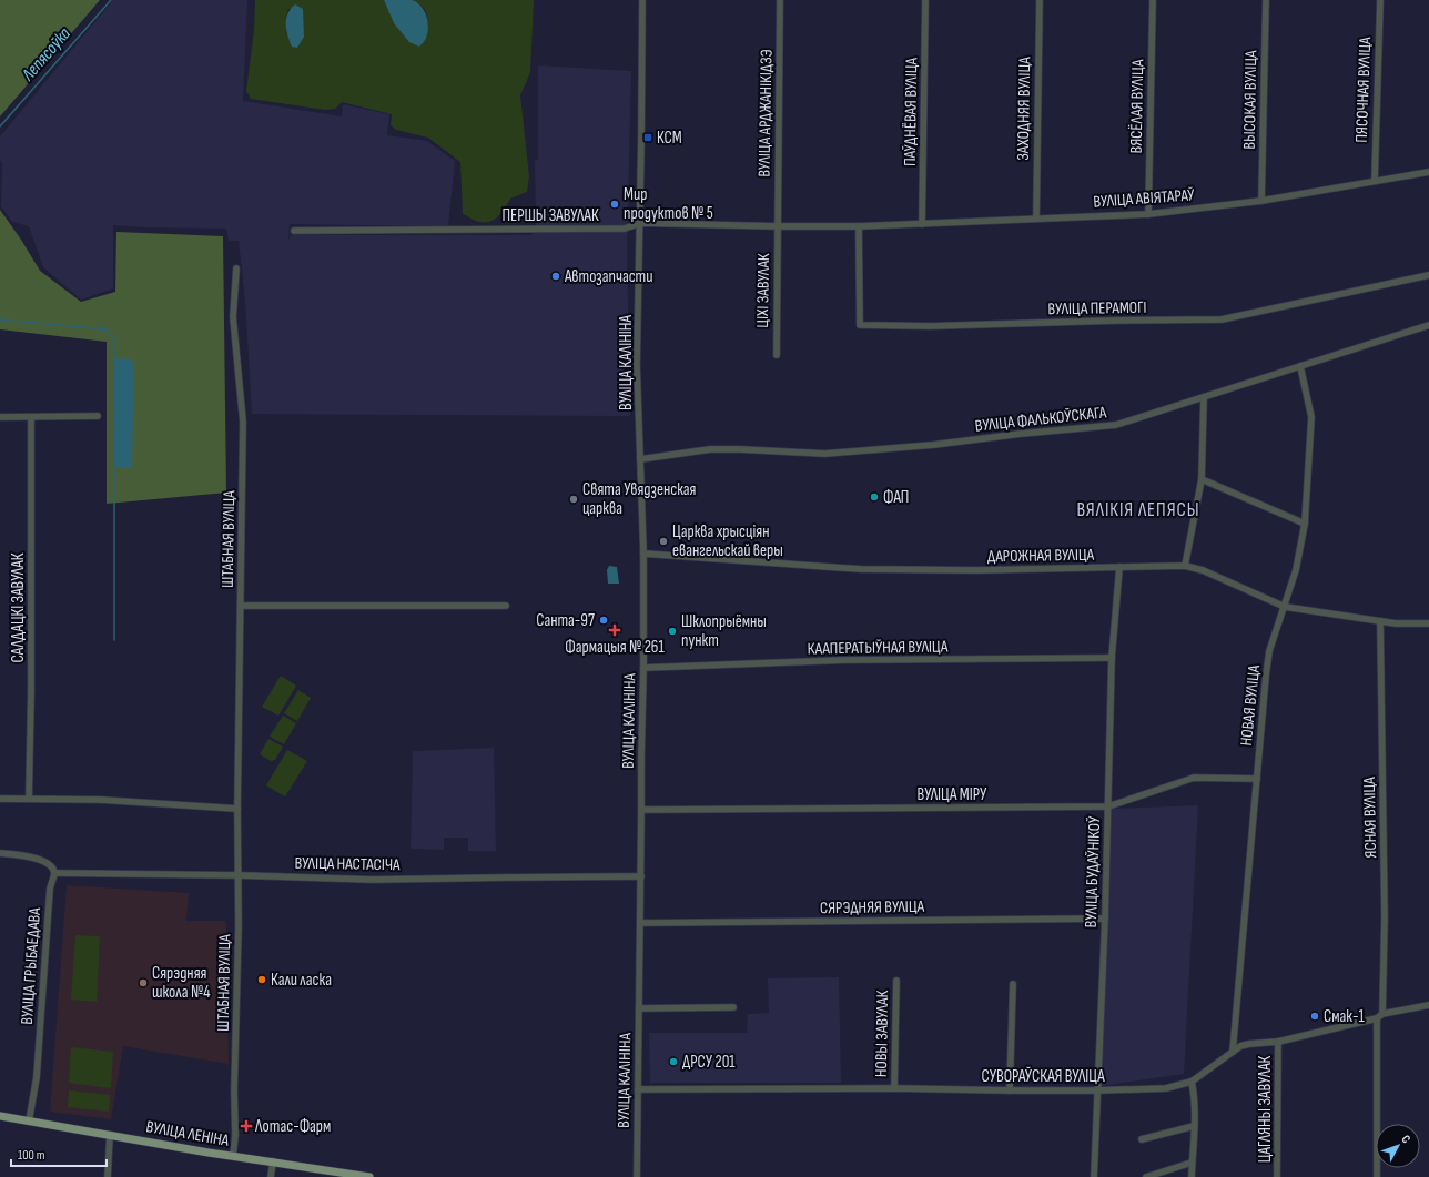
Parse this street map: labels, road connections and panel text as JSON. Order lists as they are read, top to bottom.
{
  "streets": {
    "main road": ["ВУЛІЦА ЛЕНІНА"],
    "street": [
      "ПЯСОЧНАЯ ВУЛІЦА",
      "ВЫСОКАЯ ВУЛІЦА",
      "ВЯСЁЛАЯ ВУЛІЦА",
      "ЗАХОДНЯЯ ВУЛІЦА",
      "ПАЎДНЁВАЯ ВУЛІЦА",
      "ВУЛІЦА АРДЖАНІКІДЗЭ",
      "ВУЛІЦА АВІЯТАРАЎ",
      "ПЕРШЫ ЗАВУЛАК",
      "ЦІХІ ЗАВУЛАК",
      "ВУЛІЦА ПЕРАМОГІ",
      "ВУЛІЦА КАЛІНІНА",
      "ВУЛІЦА ФАЛЬКОЎСКАГА",
      "ШТАБНАЯ ВУЛІЦА",
      "ДАРОЖНАЯ ВУЛІЦА",
      "САЛДАЦКІ ЗАВУЛАК",
      "КААПЕРАТЫЎНАЯ ВУЛІЦА",
      "НОВАЯ ВУЛІЦА",
      "ВУЛІЦА МІРУ",
      "ЯСНАЯ ВУЛІЦА",
      "ВУЛІЦА НАСТАСІЧА",
      "ВУЛІЦА БУДАЎНІКОЎ",
      "СЯРЭДНЯЯ ВУЛІЦА",
      "ВУЛІЦА ГРЫБАЕДАВА",
      "НОВЫ ЗАВУЛАК",
      "СУВОРАЎСКАЯ ВУЛІЦА",
      "ЦАГЛЯНЫ ЗАВУЛАК"
    ]
  },
  "crossings": [
    ["ПЯСОЧНАЯ ВУЛІЦА", "ВУЛІЦА АВІЯТАРАЎ"],
    ["ВЫСОКАЯ ВУЛІЦА", "ВУЛІЦА АВІЯТАРАЎ"],
    ["ВЯСЁЛАЯ ВУЛІЦА", "ВУЛІЦА АВІЯТАРАЎ"],
    ["ЗАХОДНЯЯ ВУЛІЦА", "ВУЛІЦА АВІЯТАРАЎ"],
    ["ПАЎДНЁВАЯ ВУЛІЦА", "ВУЛІЦА АВІЯТАРАЎ"],
    ["ВУЛІЦА АРДЖАНІКІДЗЭ", "ПЕРШЫ ЗАВУЛАК"],
    ["ВУЛІЦА АРДЖАНІКІДЗЭ", "ЦІХІ ЗАВУЛАК"],
    ["ВУЛІЦА АВІЯТАРАЎ", "ПЕРШЫ ЗАВУЛАК"],
    ["ВУЛІЦА АВІЯТАРАЎ", "ВУЛІЦА ПЕРАМОГІ"],
    ["ПЕРШЫ ЗАВУЛАК", "ЦІХІ ЗАВУЛАК"],
    ["ПЕРШЫ ЗАВУЛАК", "ВУЛІЦА ПЕРАМОГІ"],
    ["ПЕРШЫ ЗАВУЛАК", "ВУЛІЦА КАЛІНІНА"],
    ["ВУЛІЦА КАЛІНІНА", "ВУЛІЦА ФАЛЬКОЎСКАГА"],
    ["ВУЛІЦА КАЛІНІНА", "ДАРОЖНАЯ ВУЛІЦА"],
    ["ВУЛІЦА КАЛІНІНА", "КААПЕРАТЫЎНАЯ ВУЛІЦА"],
    ["ВУЛІЦА КАЛІНІНА", "ВУЛІЦА МІРУ"],
    ["ВУЛІЦА КАЛІНІНА", "ВУЛІЦА НАСТАСІЧА"],
    ["ВУЛІЦА КАЛІНІНА", "СЯРЭДНЯЯ ВУЛІЦА"],
    ["ВУЛІЦА КАЛІНІНА", "СУВОРАЎСКАЯ ВУЛІЦА"],
    ["ВУЛІЦА ФАЛЬКОЎСКАГА", "НОВАЯ ВУЛІЦА"],
    ["ШТАБНАЯ ВУЛІЦА", "ВУЛІЦА НАСТАСІЧА"],
    ["ШТАБНАЯ ВУЛІЦА", "ВУЛІЦА ЛЕНІНА"],
    ["ДАРОЖНАЯ ВУЛІЦА", "НОВАЯ ВУЛІЦА"],
    ["ДАРОЖНАЯ ВУЛІЦА", "ЯСНАЯ ВУЛІЦА"],
    ["ДАРОЖНАЯ ВУЛІЦА", "ВУЛІЦА БУДАЎНІКОЎ"],
    ["КААПЕРАТЫЎНАЯ ВУЛІЦА", "ВУЛІЦА БУДАЎНІКОЎ"],
    ["НОВАЯ ВУЛІЦА", "ВУЛІЦА МІРУ"],
    ["НОВАЯ ВУЛІЦА", "СУВОРАЎСКАЯ ВУЛІЦА"],
    ["ВУЛІЦА МІРУ", "ВУЛІЦА БУДАЎНІКОЎ"],
    ["ЯСНАЯ ВУЛІЦА", "СУВОРАЎСКАЯ ВУЛІЦА"],
    ["ВУЛІЦА НАСТАСІЧА", "ВУЛІЦА ГРЫБАЕДАВА"],
    ["ВУЛІЦА БУДАЎНІКОЎ", "СЯРЭДНЯЯ ВУЛІЦА"],
    ["ВУЛІЦА БУДАЎНІКОЎ", "СУВОРАЎСКАЯ ВУЛІЦА"],
    ["ВУЛІЦА ГРЫБАЕДАВА", "ВУЛІЦА ЛЕНІНА"],
    ["НОВЫ ЗАВУЛАК", "СУВОРАЎСКАЯ ВУЛІЦА"],
    ["СУВОРАЎСКАЯ ВУЛІЦА", "ЦАГЛЯНЫ ЗАВУЛАК"]
  ],
  "districts": ["ВЯЛІКІЯ ЛЕПЯСЫ"],
  "water": ["Лепясоўка"],
  "places": {
    "transit": ["КСМ"],
    "other": [
      "Мир продуктов № 5",
      "Автозапчасти",
      "ФАП",
      "Свята Увядзенская царква",
      "Царква хрысціян евангельскай веры",
      "Санта-97",
      "Шклопрыёмны пункт",
      "Кали ласка",
      "Сярэдняя школа №4",
      "Смак-1",
      "ДРСУ 201"
    ],
    "health": ["Фармацыя № 261", "Лотас-Фарм"]
  },
  "scale_bar": "100 m",
  "north": "top right"
}
